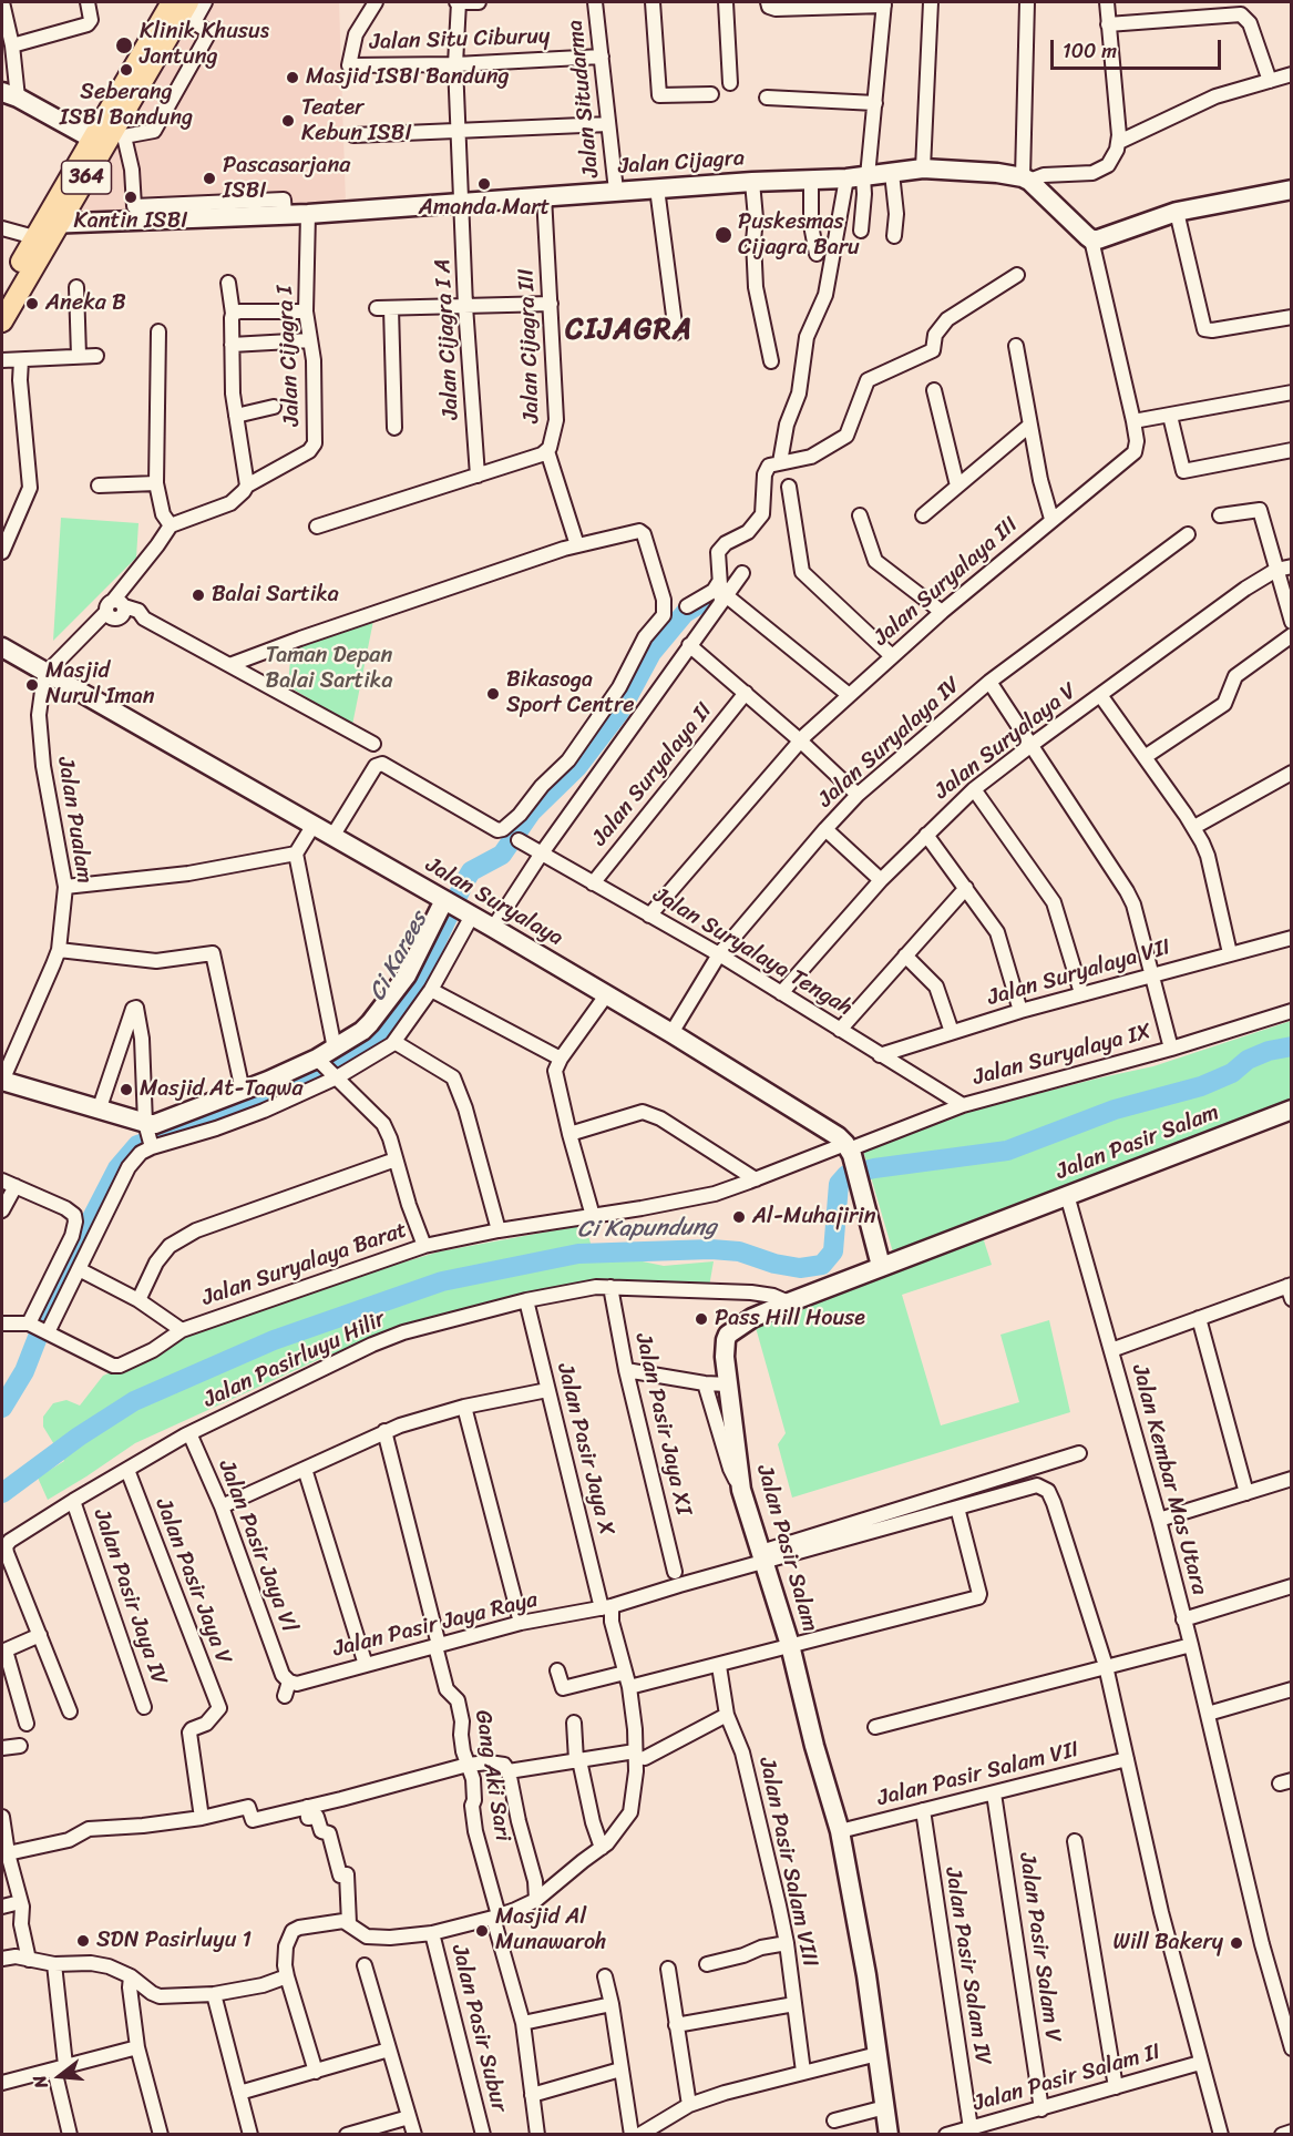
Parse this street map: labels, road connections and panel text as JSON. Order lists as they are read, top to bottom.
{
  "streets": {
    "main road": ["364"],
    "street": [
      "Jalan Situ Ciburuy",
      "Jalan Situdarma",
      "Jalan Cijagra",
      "Jalan Cijagra I A",
      "Jalan Cijagra III",
      "Jalan Cijagra I",
      "Jalan Suryalaya III",
      "Jalan Suryalaya V",
      "Jalan Suryalaya IV",
      "Jalan Suryalaya II",
      "Jalan Pualam",
      "Jalan Suryalaya",
      "Jalan Suryalaya Tengah",
      "Jalan Suryalaya VII",
      "Jalan Suryalaya IX",
      "Jalan Pasir Salam",
      "Jalan Suryalaya Barat",
      "Jalan Pasirluyu Hilir",
      "Jalan Pasir Jaya XI",
      "Jalan Pasir Jaya X",
      "Jalan Kembar Mas Utara",
      "Jalan Pasir Jaya Vl",
      "Jalan Pasir Jaya V",
      "Jalan Pasir Jaya IV",
      "Jalan Pasir Jaya Raya",
      "Jalan Pasir Salam VII",
      "Gang Aki Sari",
      "Jalan Pasir Salam VIII",
      "Jalan Pasir Salam V",
      "Jalan Pasir Salam IV",
      "Jalan Pasir Subur",
      "Jalan Pasir Salam II"
    ]
  },
  "crossings": [
    ["Jalan Situ Ciburuy", "Jalan Situdarma"],
    ["Jalan Situ Ciburuy", "Jalan Cijagra I A"],
    ["Jalan Situdarma", "Jalan Cijagra"],
    ["Jalan Cijagra", "364"],
    ["Jalan Cijagra", "Jalan Cijagra I A"],
    ["Jalan Cijagra", "Jalan Cijagra III"],
    ["Jalan Cijagra", "Jalan Cijagra I"],
    ["Jalan Cijagra I A", "Jalan Cijagra III"],
    ["Jalan Suryalaya III", "Jalan Suryalaya Tengah"],
    ["Jalan Suryalaya V", "Jalan Suryalaya Tengah"],
    ["Jalan Suryalaya IV", "Jalan Suryalaya"],
    ["Jalan Suryalaya IV", "Jalan Suryalaya Tengah"],
    ["Jalan Suryalaya II", "Jalan Suryalaya Tengah"],
    ["Jalan Pualam", "Jalan Suryalaya"],
    ["Jalan Suryalaya", "Jalan Suryalaya IX"],
    ["Jalan Suryalaya Tengah", "Jalan Suryalaya VII"],
    ["Jalan Suryalaya Tengah", "Jalan Suryalaya IX"],
    ["Jalan Suryalaya IX", "Jalan Suryalaya Barat"],
    ["Jalan Pasir Salam", "Jalan Pasirluyu Hilir"],
    ["Jalan Pasir Salam", "Jalan Kembar Mas Utara"],
    ["Jalan Pasir Salam", "Jalan Pasir Jaya Raya"],
    ["Jalan Pasir Salam", "Jalan Pasir Salam VII"],
    ["Jalan Pasirluyu Hilir", "Jalan Pasir Jaya XI"],
    ["Jalan Pasirluyu Hilir", "Jalan Pasir Jaya X"],
    ["Jalan Pasirluyu Hilir", "Jalan Pasir Jaya Vl"],
    ["Jalan Pasirluyu Hilir", "Jalan Pasir Jaya V"],
    ["Jalan Pasirluyu Hilir", "Jalan Pasir Jaya IV"],
    ["Jalan Pasir Jaya X", "Jalan Pasir Jaya Raya"],
    ["Jalan Pasir Jaya X", "Gang Aki Sari"],
    ["Jalan Pasir Jaya X", "Jalan Pasir Subur"],
    ["Jalan Pasir Jaya Vl", "Jalan Pasir Jaya Raya"],
    ["Jalan Pasir Jaya Raya", "Gang Aki Sari"],
    ["Jalan Pasir Salam VII", "Jalan Pasir Salam V"],
    ["Jalan Pasir Salam VII", "Jalan Pasir Salam IV"],
    ["Jalan Pasir Salam V", "Jalan Pasir Salam II"],
    ["Jalan Pasir Salam IV", "Jalan Pasir Salam II"]
  ],
  "districts": ["CIJAGRA"],
  "water": ["Ci Karees", "Ci Kapundung"],
  "parks": ["Taman Depan Balai Sartika"],
  "places": [
    "Klinik Khusus Jantung",
    "Seberang ISBI Bandung",
    "Masjid ISBI Bandung",
    "Teater Kebun ISBI",
    "Pascasarjana ISBI",
    "Amanda Mart",
    "Kantin ISBI",
    "Puskesmas Cijagra Baru",
    "Aneka B",
    "Balai Sartika",
    "Masjid Nurul Iman",
    "Bikasoga Sport Centre",
    "Masjid At-Taqwa",
    "Al-Muhajirin",
    "Pass Hill House",
    "Masjid Al Munawaroh",
    "SDN Pasirluyu 1",
    "Will Bakery"
  ],
  "scale_bar": "100 m",
  "north": "left"
}
